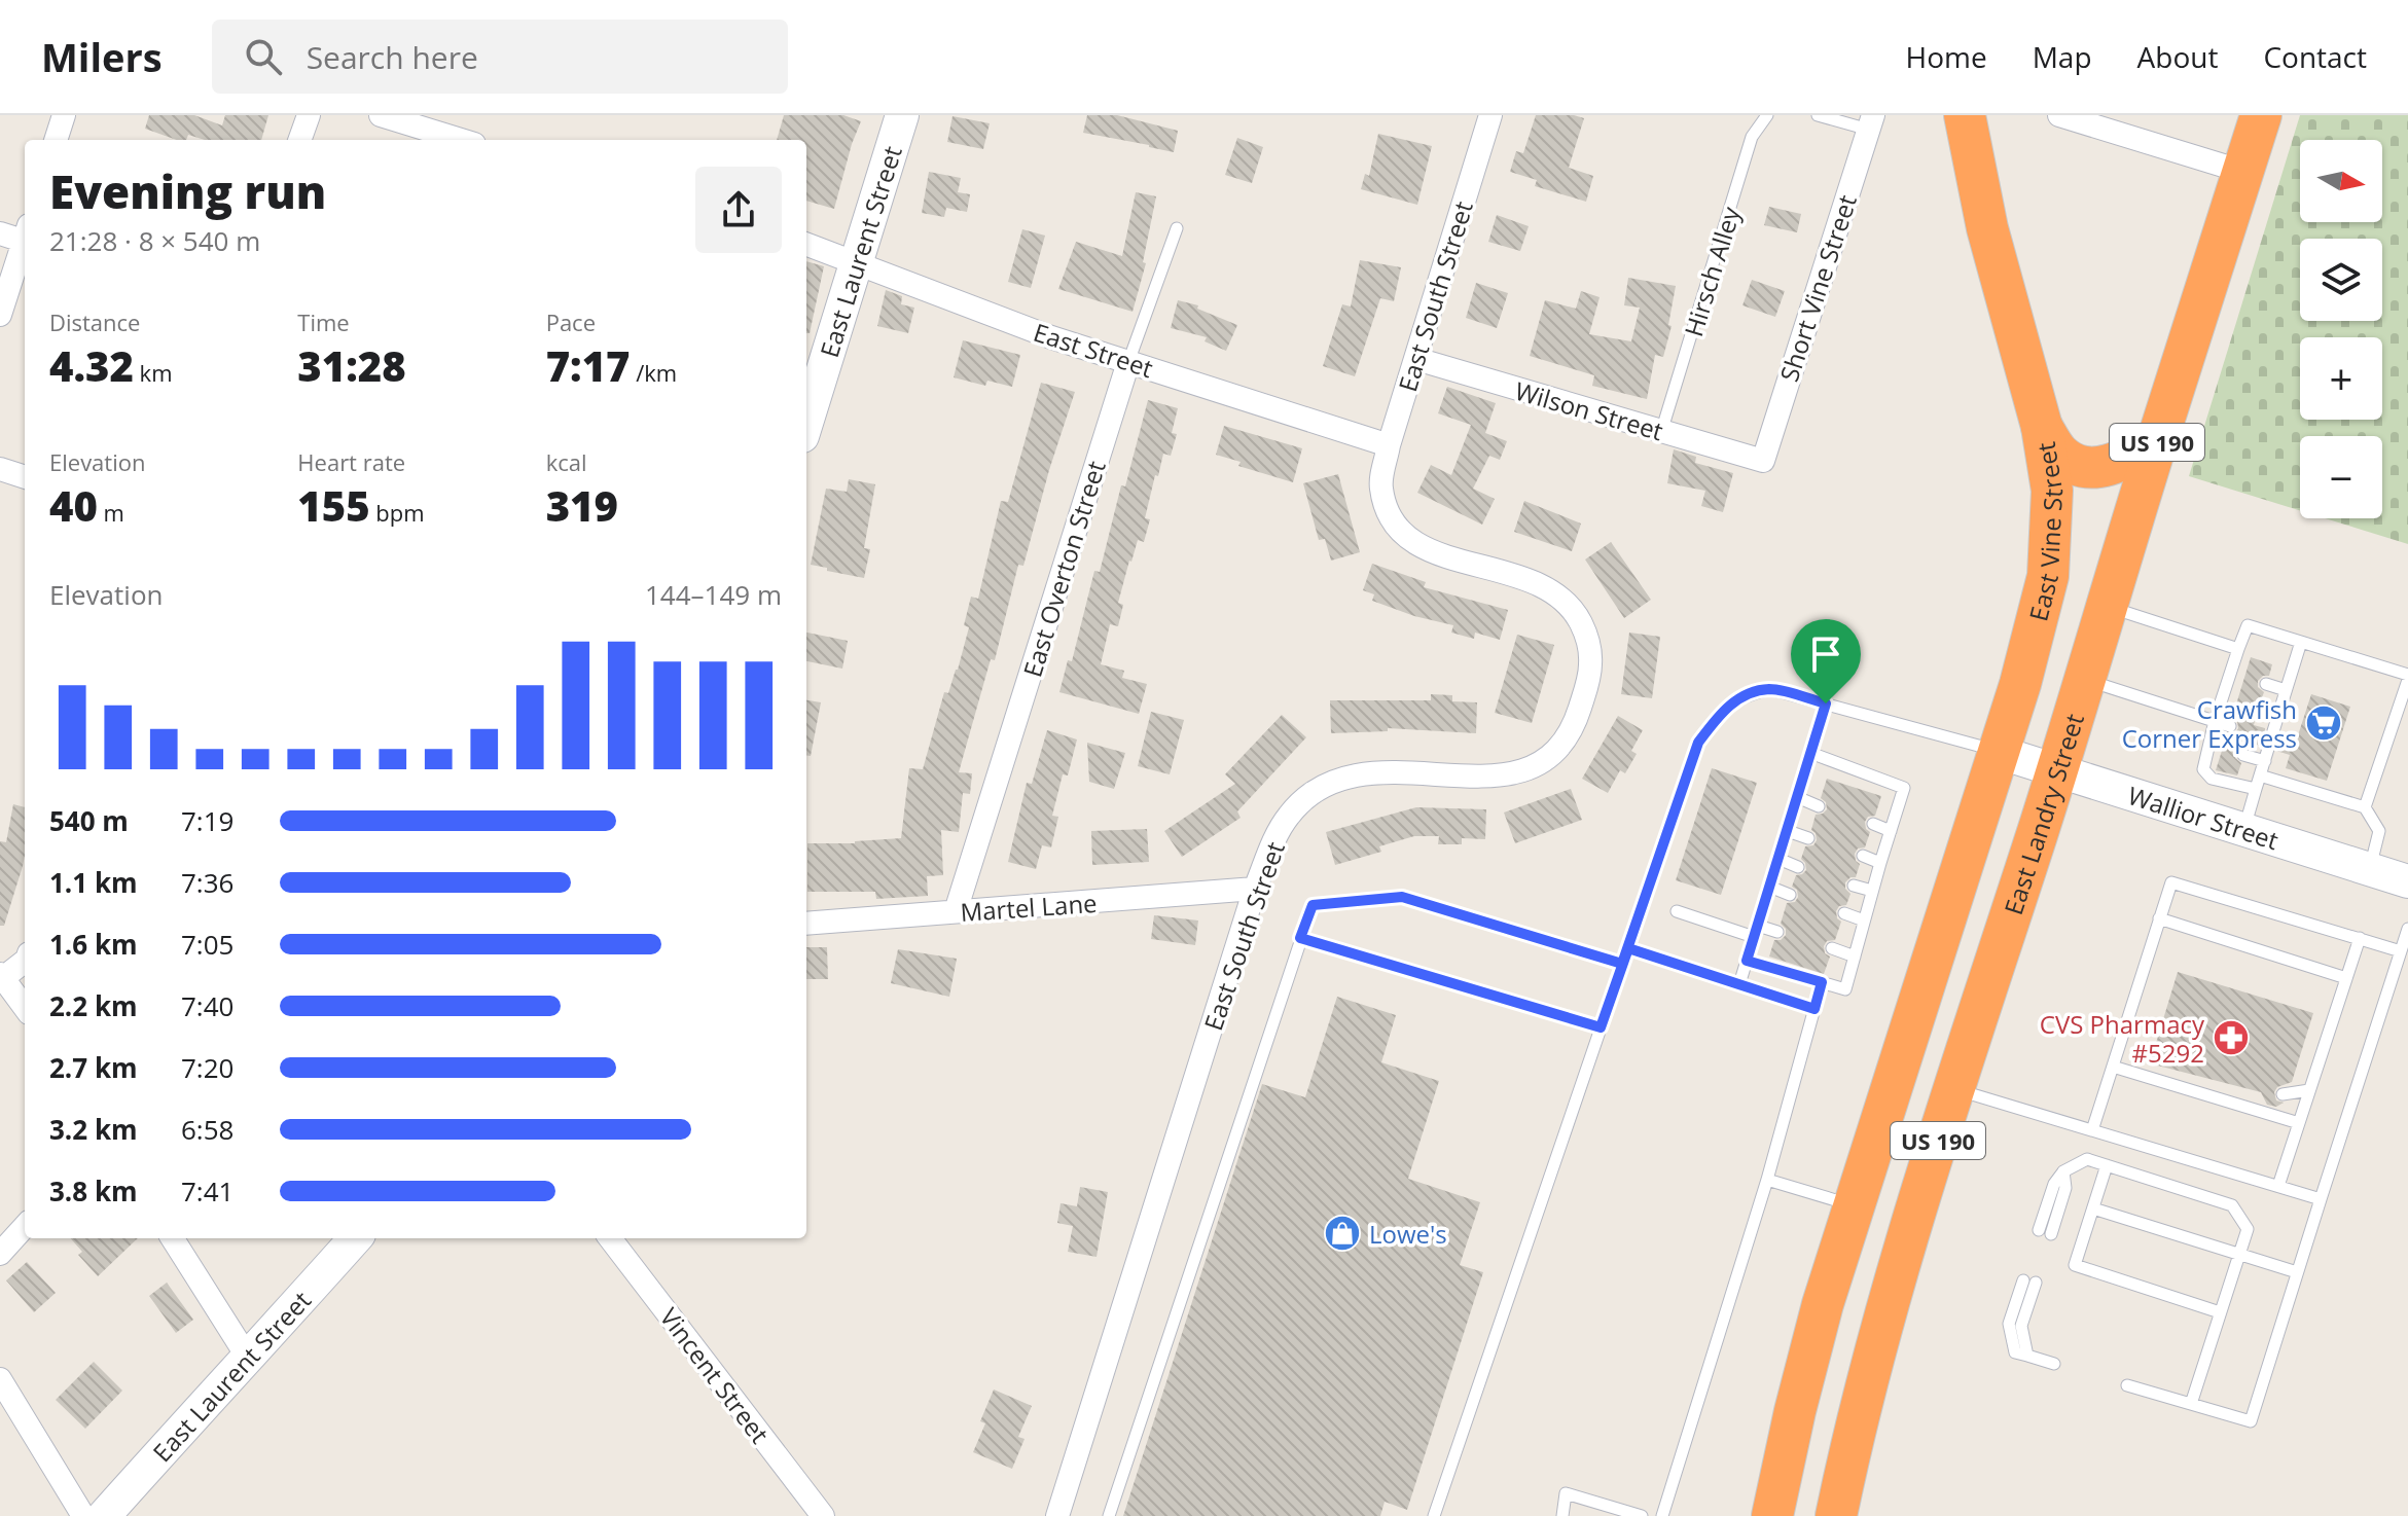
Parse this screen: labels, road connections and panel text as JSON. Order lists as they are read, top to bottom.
{
  "streets": {
    "highway": ["US 190", "East Vine Street", "East Landry Street"],
    "street": [
      "East Laurent Street",
      "Short Vine Street",
      "East South Street",
      "East Street",
      "Wilson Street",
      "East Overton Street",
      "Wallior Street",
      "Martel Lane",
      "Vincent Street"
    ],
    "lane": ["Hirsch Alley"]
  },
  "crossings": [
    ["East Laurent Street", "East Street"],
    ["Hirsch Alley", "Wilson Street"],
    ["Short Vine Street", "Wilson Street"],
    ["East South Street", "East Street"],
    ["East South Street", "Wilson Street"],
    ["East South Street", "Martel Lane"],
    ["East Street", "East Overton Street"],
    ["US 190", "East Vine Street"],
    ["East Vine Street", "Wallior Street"],
    ["East Overton Street", "Martel Lane"],
    ["East Landry Street", "Wallior Street"]
  ],
  "places": {
    "supermarket": ["Crawfish Corner Express"],
    "pharmacy": ["CVS Pharmacy #5292"],
    "shop": ["Lowe's"]
  },
  "north": "right",
  "page": {
    "header": "Milers",
    "search": "Search here",
    "nav": [
      "Home",
      "Map",
      "About",
      "Contact"
    ],
    "map_buttons": ["+", "−"],
    "heading": ["Evening run", "21:28 · 8 × 540 m"],
    "stats": [
      ["Distance", "4.32 km"],
      ["Time", "31:28"],
      ["Pace", "7:17 /km"],
      ["Elevation", "40 m"],
      ["Heart rate", "155 bpm"],
      ["kcal", "319"]
    ],
    "chart": ["Elevation", "144–149 m"],
    "list": [
      {
        "name": "540 m",
        "note": "7:19"
      },
      {
        "name": "1.1 km",
        "note": "7:36"
      },
      {
        "name": "1.6 km",
        "note": "7:05"
      },
      {
        "name": "2.2 km",
        "note": "7:40"
      },
      {
        "name": "2.7 km",
        "note": "7:20"
      },
      {
        "name": "3.2 km",
        "note": "6:58"
      },
      {
        "name": "3.8 km",
        "note": "7:41"
      }
    ]
  }
}
